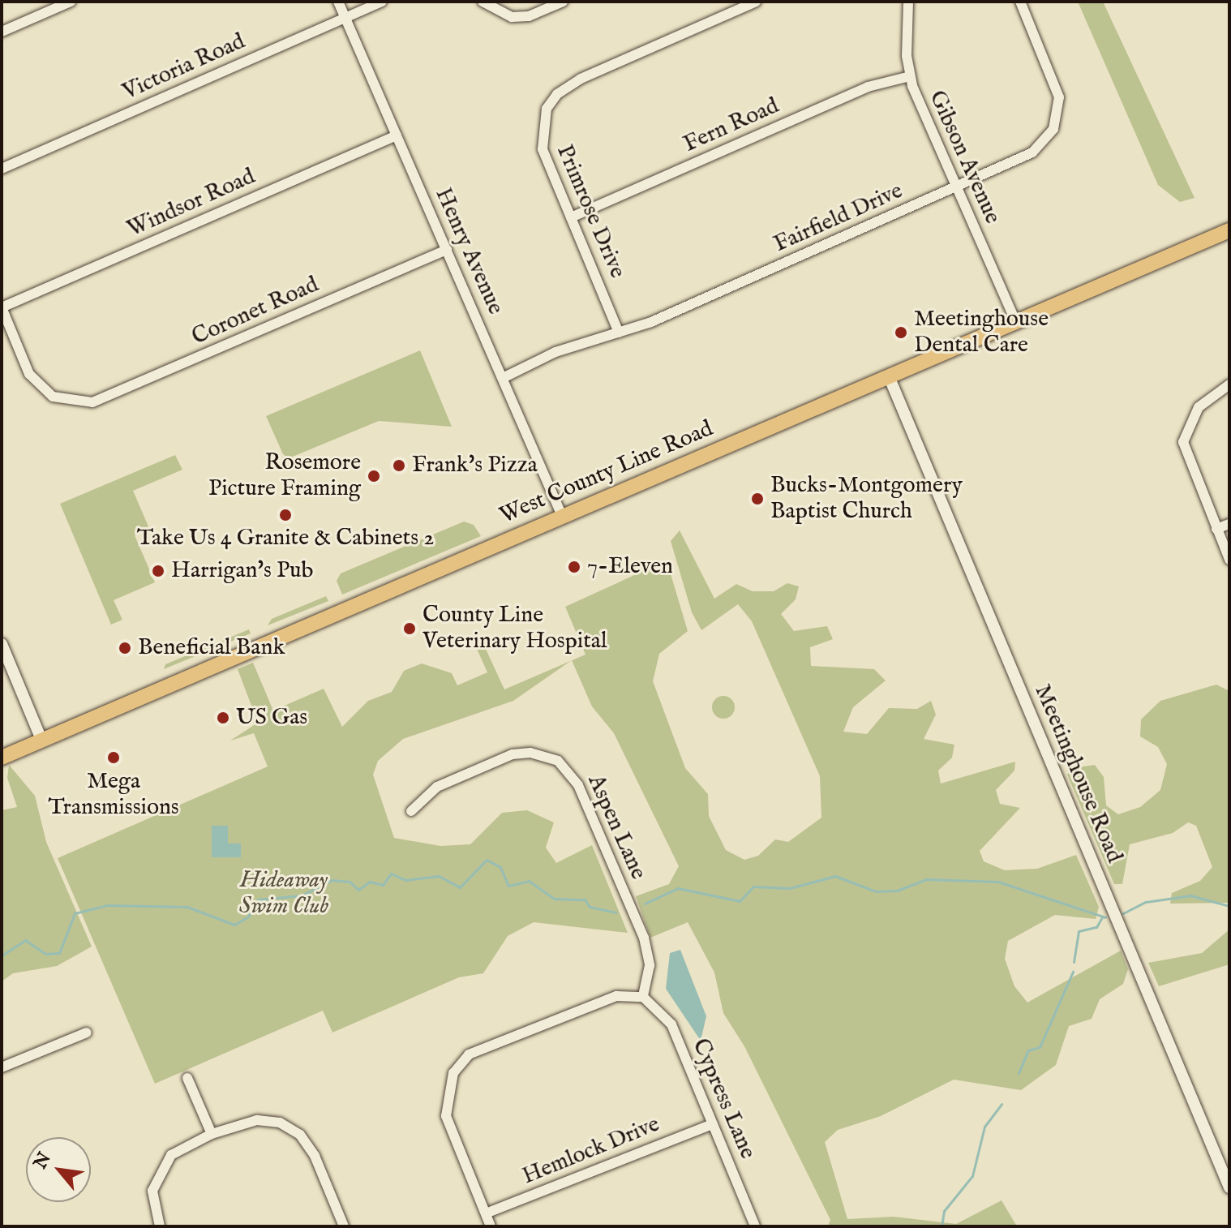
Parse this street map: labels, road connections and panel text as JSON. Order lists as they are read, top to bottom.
{
  "streets": {
    "main road": ["West County Line Road"],
    "street": [
      "Victoria Road",
      "Fern Road",
      "Gibson Avenue",
      "Windsor Road",
      "Primrose Drive",
      "Fairfield Drive",
      "Henry Avenue",
      "Coronet Road",
      "Meetinghouse Road",
      "Aspen Lane",
      "Cypress Lane",
      "Hemlock Drive"
    ]
  },
  "crossings": [
    ["Victoria Road", "Henry Avenue"],
    ["Fern Road", "Gibson Avenue"],
    ["Fern Road", "Primrose Drive"],
    ["Gibson Avenue", "Fairfield Drive"],
    ["Gibson Avenue", "West County Line Road"],
    ["Windsor Road", "Henry Avenue"],
    ["Windsor Road", "Coronet Road"],
    ["Primrose Drive", "Fairfield Drive"],
    ["Fairfield Drive", "Henry Avenue"],
    ["Henry Avenue", "Coronet Road"],
    ["Henry Avenue", "West County Line Road"],
    ["West County Line Road", "Meetinghouse Road"],
    ["Aspen Lane", "Cypress Lane"],
    ["Cypress Lane", "Hemlock Drive"]
  ],
  "parks": ["Hideaway Swim Club"],
  "places": [
    "Meetinghouse Dental Care",
    "Frank's Pizza",
    "Rosemore Picture Framing",
    "Bucks-Montgomery Baptist Church",
    "Take Us 4 Granite & Cabinets 2",
    "7-Eleven",
    "Harrigan's Pub",
    "County Line Veterinary Hospital",
    "Beneficial Bank",
    "US Gas",
    "Mega Transmissions"
  ],
  "north": "top left"
}
